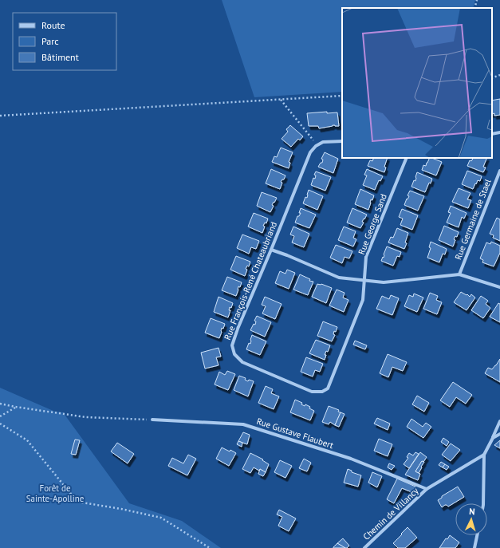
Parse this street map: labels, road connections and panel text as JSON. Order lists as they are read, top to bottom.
{
  "streets": {
    "street": [
      "Rue Germaine de Stael",
      "Rue George Sand",
      "Rue François-René Chateaubriand",
      "Rue Gustave Flaubert",
      "Chemin de Villancy"
    ]
  },
  "crossings": [
    ["Rue George Sand", "Rue François-René Chateaubriand"],
    ["Rue Gustave Flaubert", "Chemin de Villancy"]
  ],
  "parks": ["Forêt de Sainte-Apolline"],
  "legend": ["Route", "Parc", "Bâtiment"],
  "north": "top"
}
